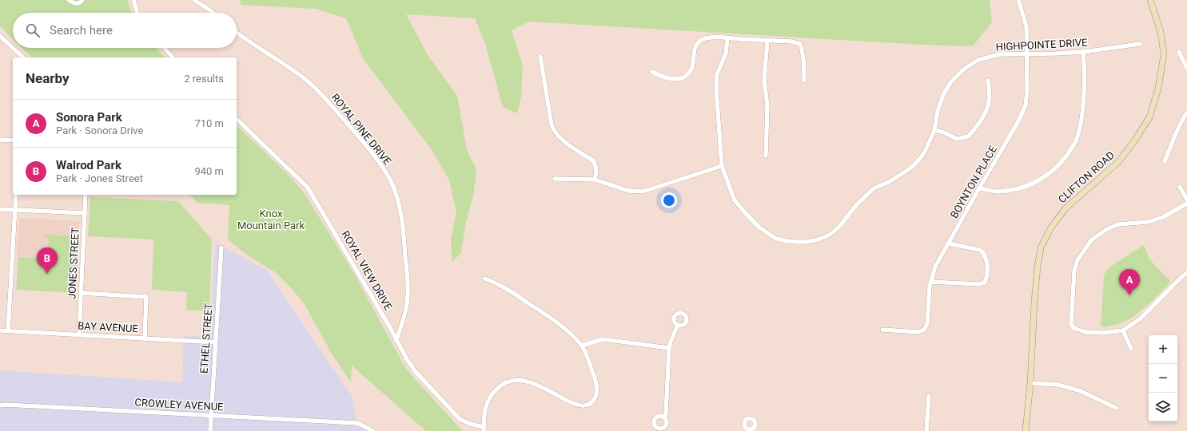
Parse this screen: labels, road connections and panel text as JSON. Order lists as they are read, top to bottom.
{
  "streets": {
    "main road": ["CLIFTON ROAD"],
    "street": [
      "HIGHPOINTE DRIVE",
      "ROYAL PINE DRIVE",
      "BOYNTON PLACE",
      "JONES STREET",
      "ROYAL VIEW DRIVE",
      "BAY AVENUE",
      "ETHEL STREET",
      "CROWLEY AVENUE"
    ]
  },
  "crossings": [
    ["HIGHPOINTE DRIVE", "BOYNTON PLACE"],
    ["ROYAL PINE DRIVE", "ROYAL VIEW DRIVE"],
    ["JONES STREET", "BAY AVENUE"],
    ["BAY AVENUE", "ETHEL STREET"],
    ["ETHEL STREET", "CROWLEY AVENUE"]
  ],
  "parks": ["Knox Mountain Park"],
  "page": {
    "search": "Search here",
    "heading": ["Nearby", "2 results"],
    "list": [
      {
        "mark": "A",
        "name": "Sonora Park",
        "note": "Park · Sonora Drive",
        "value": "710 m"
      },
      {
        "mark": "B",
        "name": "Walrod Park",
        "note": "Park · Jones Street",
        "value": "940 m"
      }
    ],
    "pins": ["B", "A"],
    "map_buttons": ["+", "−"]
  }
}
